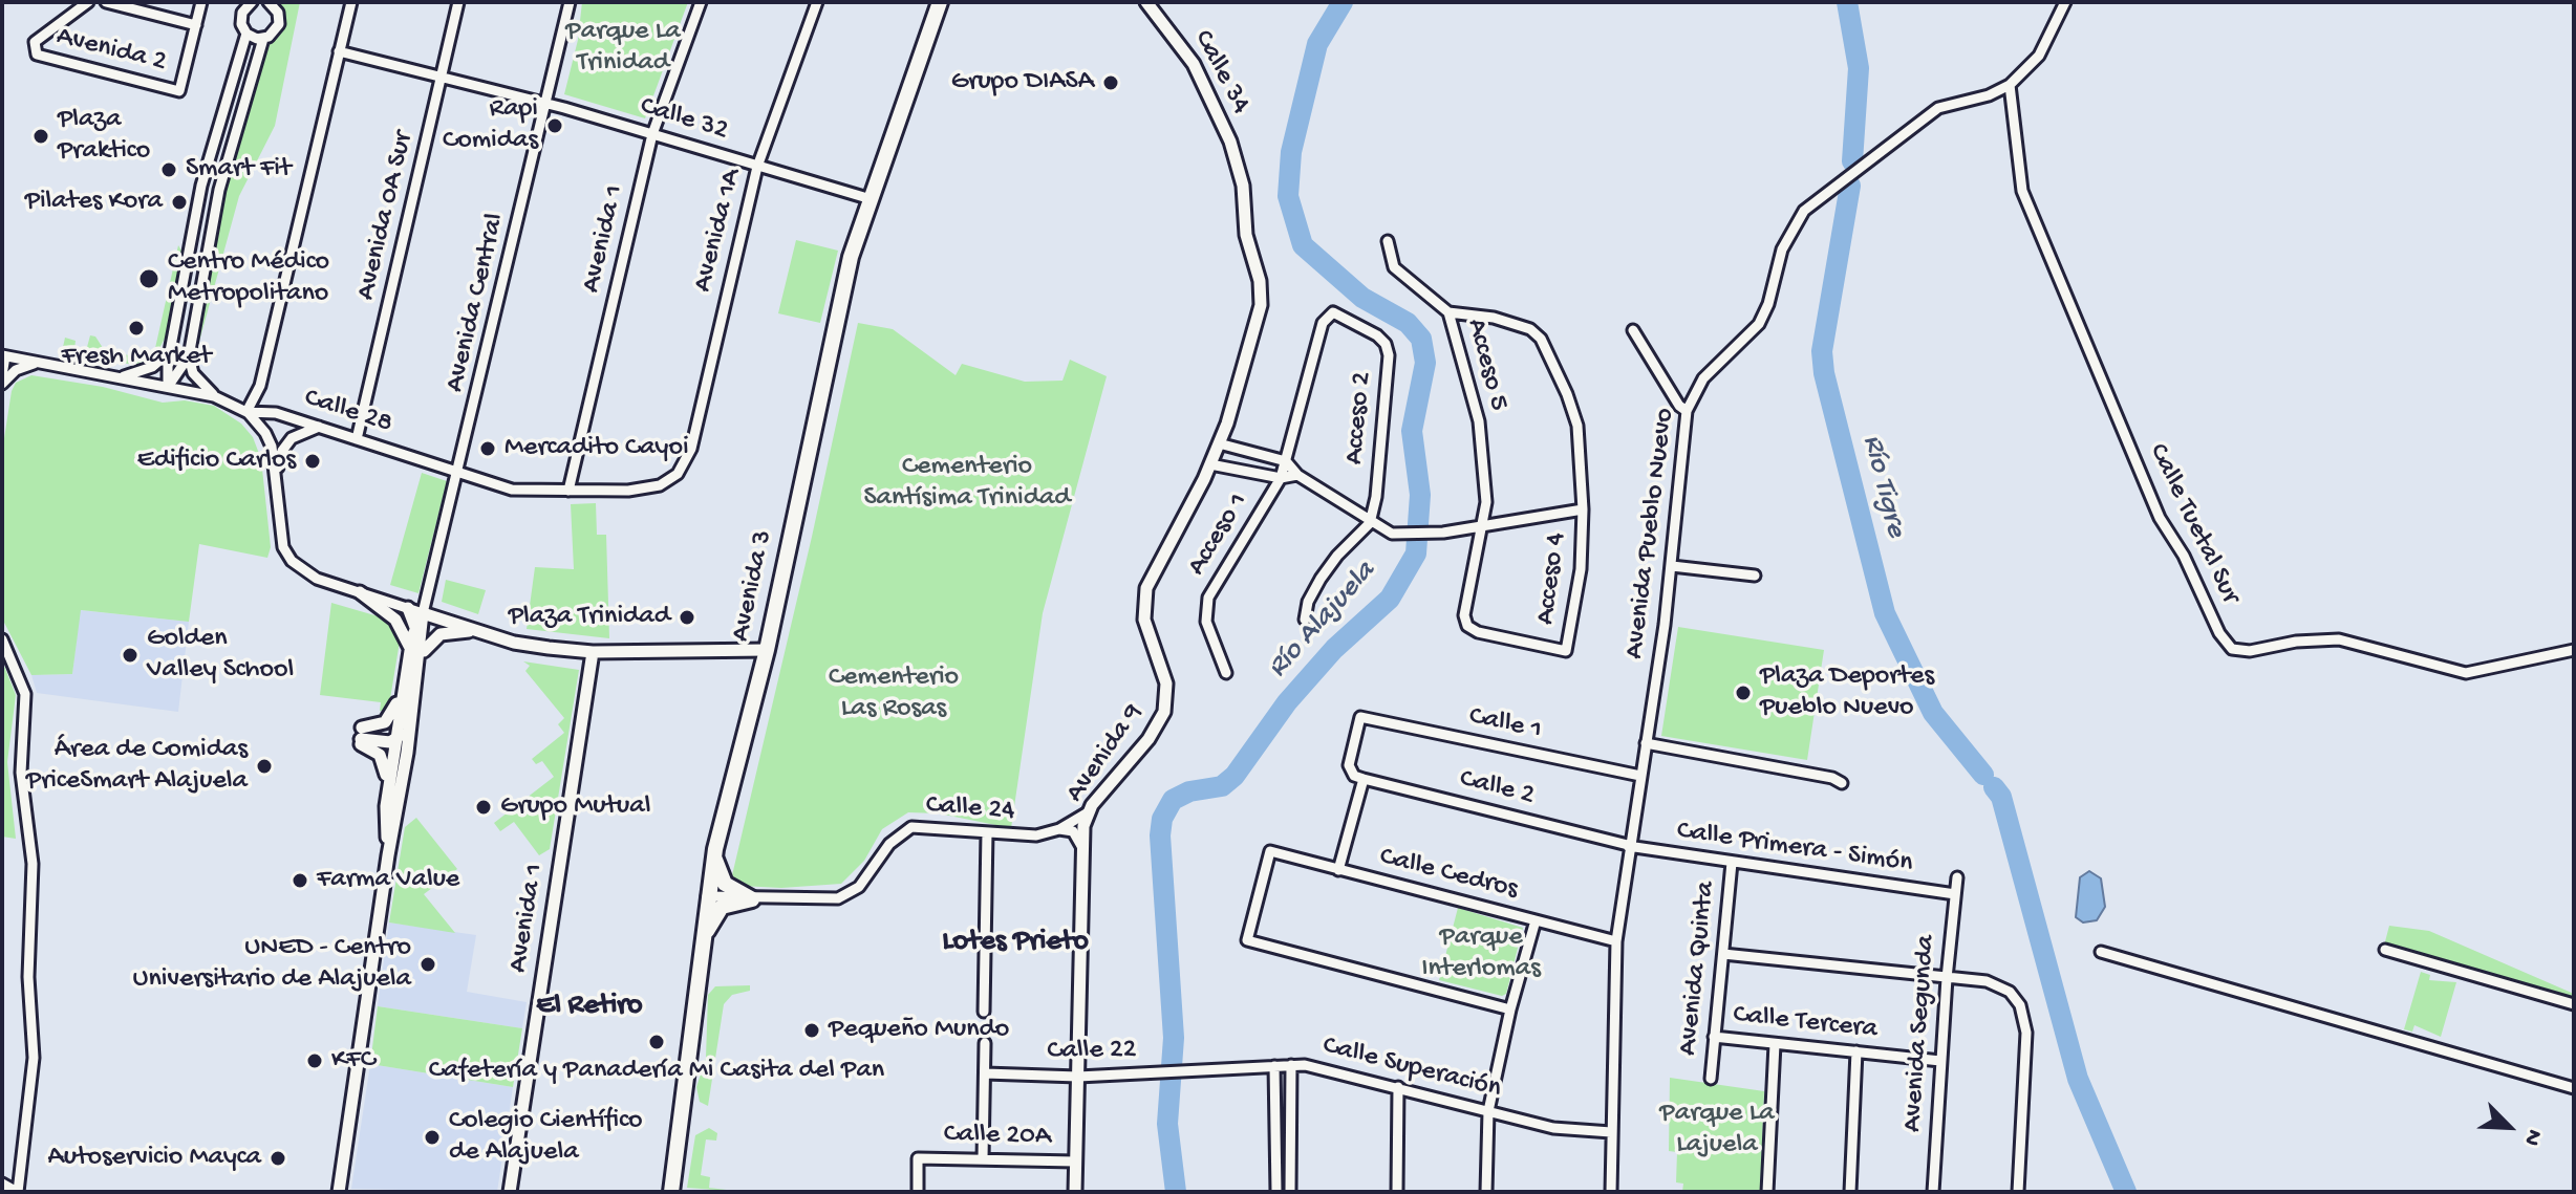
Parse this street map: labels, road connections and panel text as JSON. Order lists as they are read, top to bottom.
{
  "streets": {
    "main road": ["Avenida 3"],
    "street": [
      "Avenida 2",
      "Calle 34",
      "Calle 32",
      "Avenida 0A Sur",
      "Avenida 1A",
      "Avenida 1",
      "Avenida Central",
      "Acceso 5",
      "Calle 28",
      "Acceso 2",
      "Calle Tuetal Sur",
      "Avenida Pueblo Nuevo",
      "Acceso 1",
      "Acceso 4",
      "Calle 1",
      "Avenida 9",
      "Calle 2",
      "Calle 24",
      "Calle Primera - Simón",
      "Calle Cedros",
      "Avenida Quinta",
      "Calle Tercera",
      "Avenida Segunda",
      "Calle 22",
      "Calle Superación",
      "Calle 20A"
    ]
  },
  "crossings": [
    ["Calle 34", "Avenida 9"],
    ["Calle 32", "Avenida 0A Sur"],
    ["Calle 32", "Avenida 1A"],
    ["Calle 32", "Avenida 1"],
    ["Calle 32", "Avenida Central"],
    ["Calle 32", "Avenida 3"],
    ["Avenida 0A Sur", "Calle 28"],
    ["Avenida 1A", "Calle 28"],
    ["Avenida 1", "Calle 28"],
    ["Avenida Central", "Calle 28"],
    ["Acceso 5", "Acceso 4"],
    ["Acceso 2", "Acceso 1"],
    ["Calle Tuetal Sur", "Avenida Pueblo Nuevo"],
    ["Avenida Pueblo Nuevo", "Calle 1"],
    ["Avenida Pueblo Nuevo", "Calle 2"],
    ["Avenida Pueblo Nuevo", "Calle Primera - Simón"],
    ["Avenida Pueblo Nuevo", "Calle Cedros"],
    ["Avenida Pueblo Nuevo", "Calle Superación"],
    ["Avenida 3", "Calle 24"],
    ["Calle 1", "Calle 2"],
    ["Avenida 9", "Calle 24"],
    ["Avenida 9", "Calle 22"],
    ["Avenida 9", "Calle 20A"],
    ["Calle 2", "Calle Primera - Simón"],
    ["Calle Primera - Simón", "Avenida Quinta"],
    ["Calle Primera - Simón", "Avenida Segunda"],
    ["Avenida Quinta", "Calle Tercera"],
    ["Calle Tercera", "Avenida Segunda"],
    ["Calle 22", "Calle Superación"]
  ],
  "districts": ["Lotes Prieto", "El Retiro"],
  "water": ["Río Tigre", "Río Alajuela"],
  "parks": [
    "Parque La Trinidad",
    "Cementerio Santísima Trinidad",
    "Cementerio Las Rosas",
    "Parque Interlomas",
    "Parque La Lajuela"
  ],
  "places": [
    "Grupo DIASA",
    "Rapi Comidas",
    "Plaza Praktico",
    "Smart Fit",
    "Pilates Kora",
    "Centro Médico Metropolitano",
    "Fresh Market",
    "Mercadito Cayoi",
    "Edificio Carlos",
    "Plaza Trinidad",
    "Golden Valley School",
    "Plaza Deportes Pueblo Nuevo",
    "Área de Comidas PriceSmart Alajuela",
    "Grupo Mutual",
    "Farma Value",
    "UNED - Centro Universitario de Alajuela",
    "Pequeño Mundo",
    "Cafetería y Panadería Mi Casita del Pan",
    "KFC",
    "Colegio Científico de Alajuela",
    "Autoservicio Mayca"
  ],
  "north": "bottom right"
}
